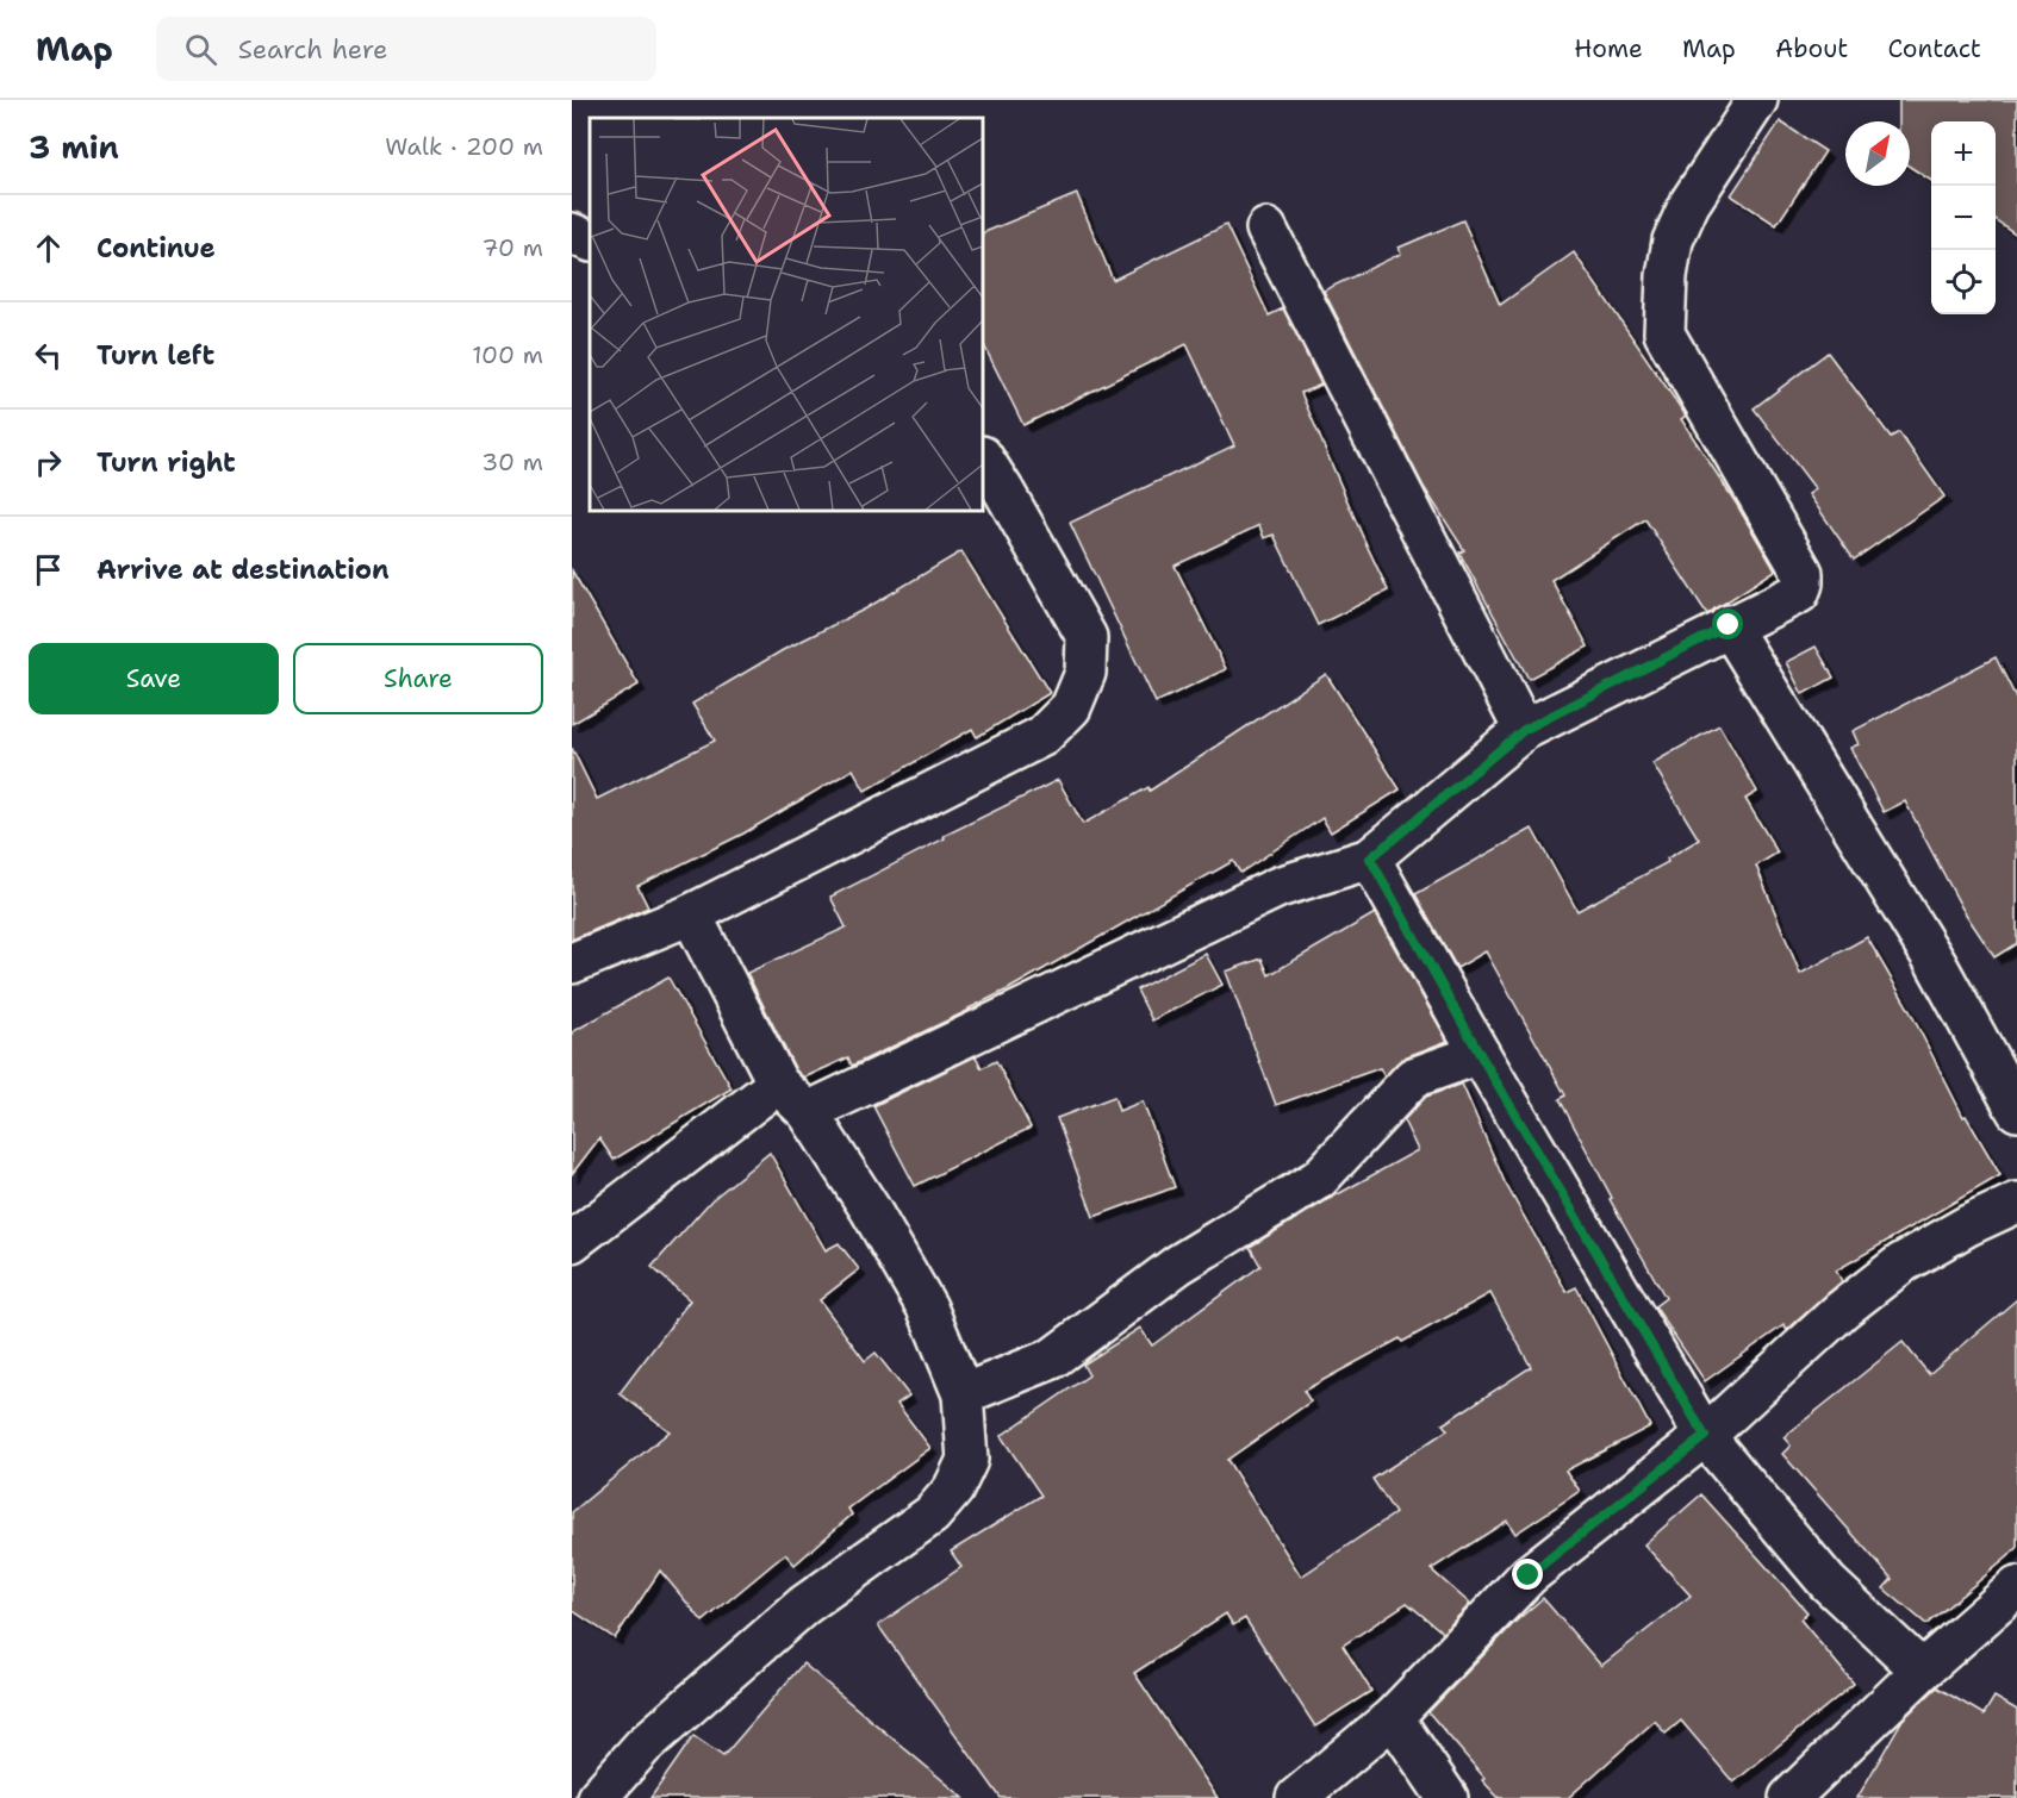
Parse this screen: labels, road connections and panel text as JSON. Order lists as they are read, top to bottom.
{
  "north": "top right",
  "page": {
    "header": "Map",
    "search": "Search here",
    "nav": [
      "Home",
      "Map",
      "About",
      "Contact"
    ],
    "heading": ["3 min", "Walk · 200 m"],
    "map_buttons": ["+", "−"],
    "list": [
      ["Continue", "70 m"],
      ["Turn left", "100 m"],
      ["Turn right", "30 m"],
      "Arrive at destination"
    ],
    "buttons": ["Save", "Share"]
  }
}
